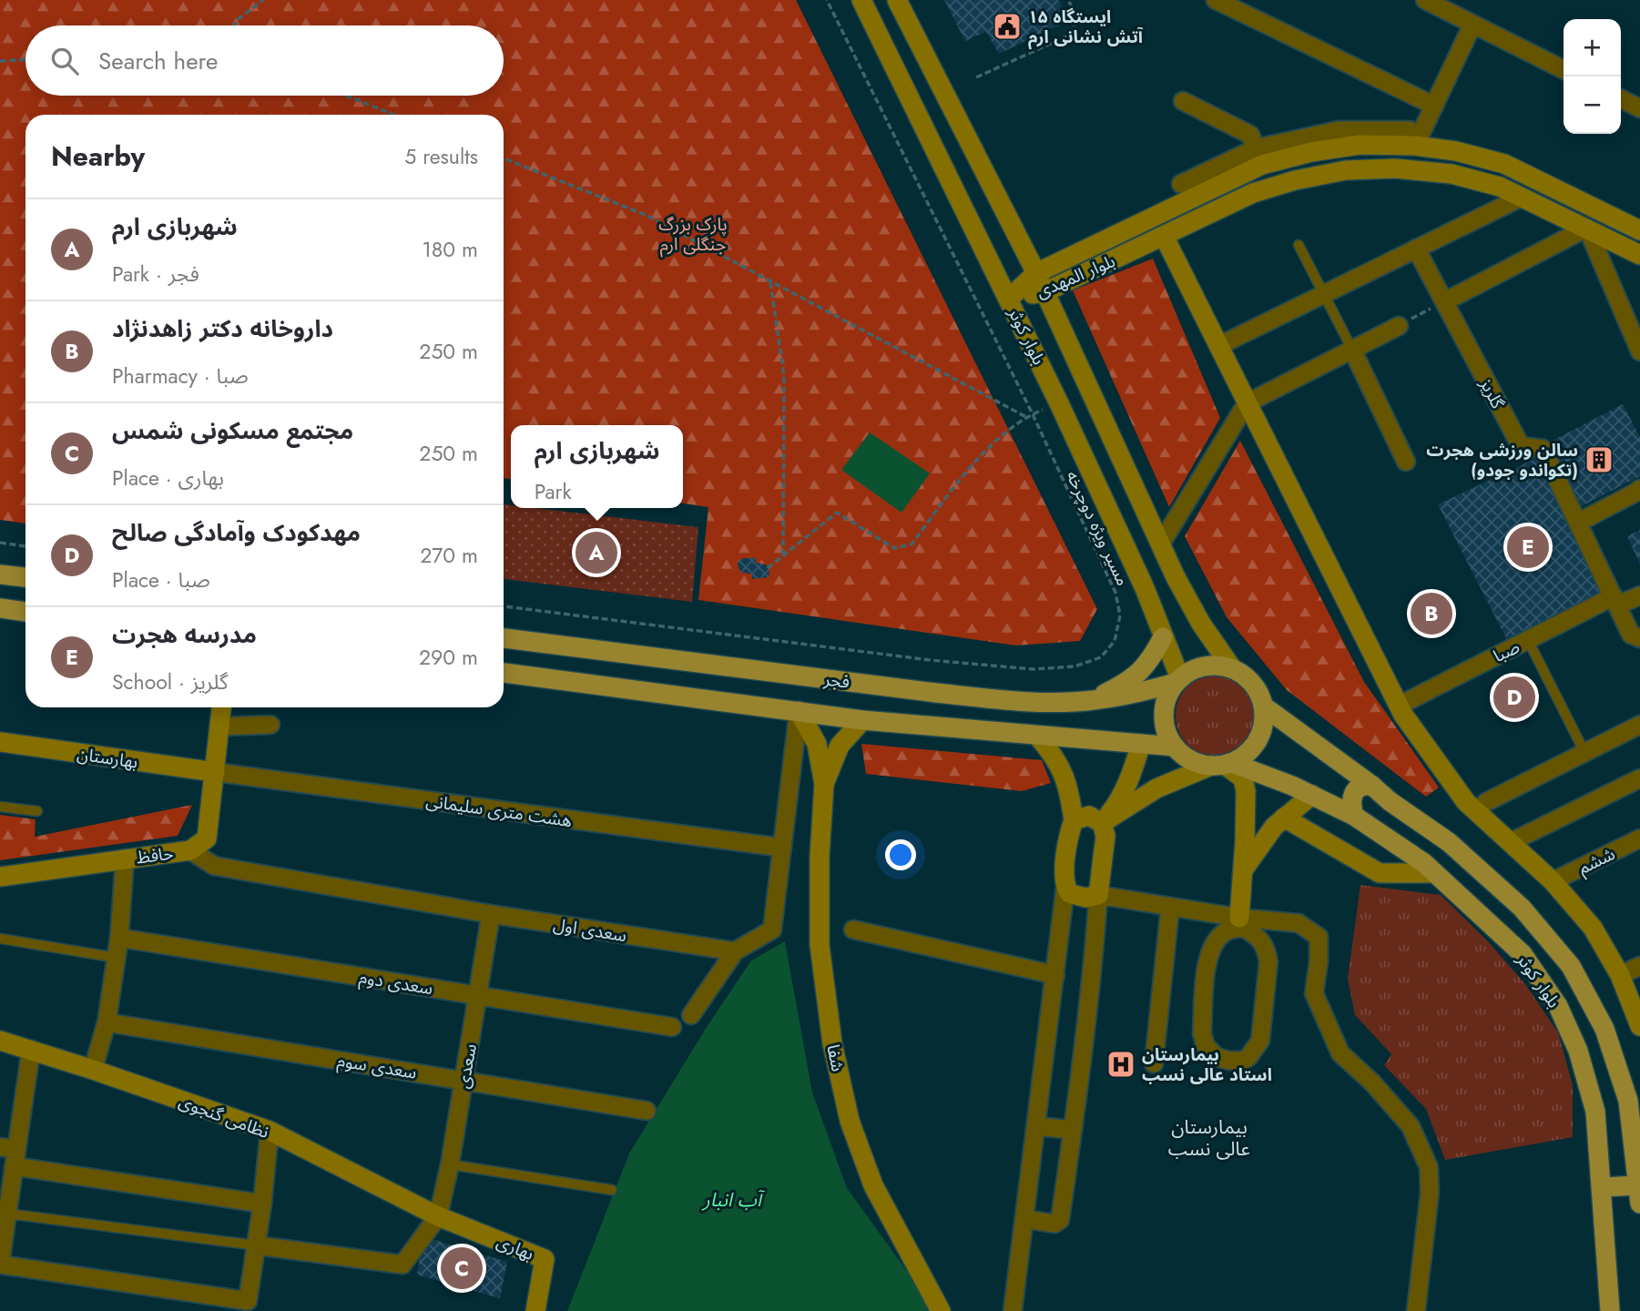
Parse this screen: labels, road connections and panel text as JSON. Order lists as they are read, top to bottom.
{
  "streets": {
    "main road": ["بلوار کوثر", "فجر"],
    "street": [
      "بلوار المهدی",
      "گلریز",
      "صبا",
      "بهارستان",
      "هشت متری سلیمانی",
      "حافظ",
      "ششم",
      "سعدی اول",
      "سعدی دوم",
      "شفا",
      "سعدی سوم",
      "سعدی",
      "نظامی گنجوی",
      "بهاری"
    ],
    "path": ["مسیر ویژه دوچرخه"]
  },
  "crossings": [
    ["بلوار المهدی", "بلوار کوثر"],
    ["بلوار کوثر", "فجر"],
    ["گلریز", "صبا"],
    ["بهارستان", "هشت متری سلیمانی"],
    ["بهارستان", "حافظ"],
    ["هشت متری سلیمانی", "حافظ"],
    ["حافظ", "سعدی اول"],
    ["سعدی اول", "سعدی"],
    ["سعدی دوم", "سعدی"],
    ["سعدی سوم", "سعدی"],
    ["سعدی", "نظامی گنجوی"],
    ["سعدی", "بهاری"],
    ["نظامی گنجوی", "بهاری"]
  ],
  "districts": ["بیمارستان عالی نسب"],
  "water": ["آب انبار"],
  "parks": ["پارک بزرگ جنگلی ارم"],
  "places": {
    "public building": ["ایستگاه ۱۵ آتش نشانی ارم"],
    "building": ["سالن ورزشی هجرت (تکواندو جودو)"],
    "hospital": ["بیمارستان استاد عالی نسب"]
  },
  "page": {
    "map_buttons": ["+", "−"],
    "search": "Search here",
    "heading": ["Nearby", "5 results"],
    "list": [
      {
        "mark": "A",
        "name": "شهربازی ارم",
        "note": "Park · فجر",
        "value": "180 m"
      },
      {
        "mark": "B",
        "name": "داروخانه دکتر زاهدنژاد",
        "note": "Pharmacy · صبا",
        "value": "250 m"
      },
      {
        "mark": "C",
        "name": "مجتمع مسکونی شمس",
        "note": "Place · بهاری",
        "value": "250 m"
      },
      {
        "mark": "D",
        "name": "مهدکودک وآمادگی صالح",
        "note": "Place · صبا",
        "value": "270 m"
      },
      {
        "mark": "E",
        "name": "مدرسه هجرت",
        "note": "School · گلریز",
        "value": "290 m"
      }
    ],
    "popup": ["شهربازی ارم", "Park"],
    "pins": [
      "E",
      "A",
      "B",
      "D",
      "C"
    ]
  }
}
